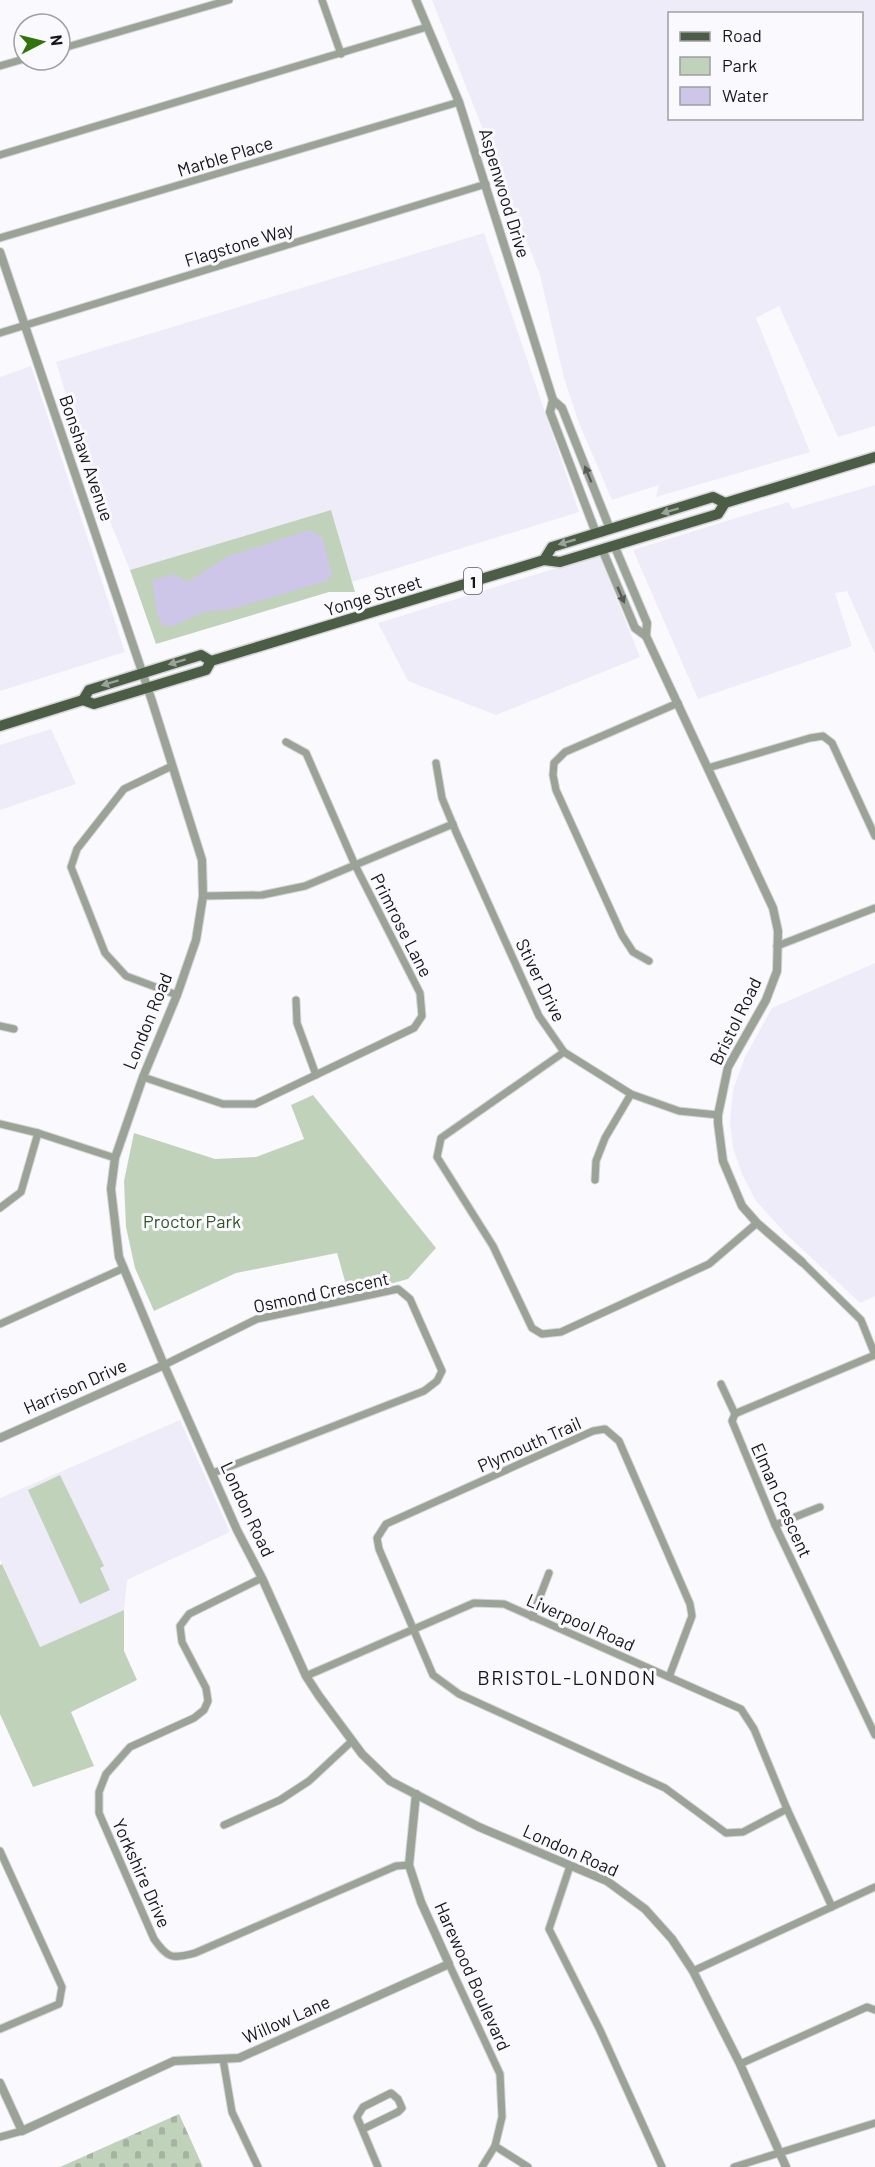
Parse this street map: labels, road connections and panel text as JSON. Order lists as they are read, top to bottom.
{
  "streets": {
    "main road": ["1", "Yonge Street"],
    "street": [
      "Marble Place",
      "Aspenwood Drive",
      "Flagstone Way",
      "Bonshaw Avenue",
      "Primrose Lane",
      "Stiver Drive",
      "London Road",
      "Bristol Road",
      "Osmond Crescent",
      "Harrison Drive",
      "Plymouth Trail",
      "Elman Crescent",
      "Liverpool Road",
      "Yorkshire Drive",
      "Harewood Boulevard",
      "Willow Lane"
    ]
  },
  "crossings": [
    ["Marble Place", "Aspenwood Drive"],
    ["Aspenwood Drive", "Flagstone Way"],
    ["Aspenwood Drive", "Yonge Street"],
    ["Aspenwood Drive", "Bristol Road"],
    ["Flagstone Way", "Bonshaw Avenue"],
    ["Bonshaw Avenue", "Yonge Street"],
    ["Bonshaw Avenue", "London Road"],
    ["Yonge Street", "London Road"],
    ["Yonge Street", "Bristol Road"],
    ["Primrose Lane", "London Road"],
    ["Stiver Drive", "Bristol Road"],
    ["London Road", "Osmond Crescent"],
    ["London Road", "Harrison Drive"],
    ["London Road", "Liverpool Road"],
    ["London Road", "Yorkshire Drive"],
    ["London Road", "Harewood Boulevard"],
    ["Osmond Crescent", "Harrison Drive"],
    ["Plymouth Trail", "Liverpool Road"],
    ["Yorkshire Drive", "Harewood Boulevard"],
    ["Harewood Boulevard", "Willow Lane"]
  ],
  "districts": ["BRISTOL-LONDON"],
  "parks": ["Proctor Park"],
  "legend": ["Road", "Park", "Water"],
  "north": "right"
}
